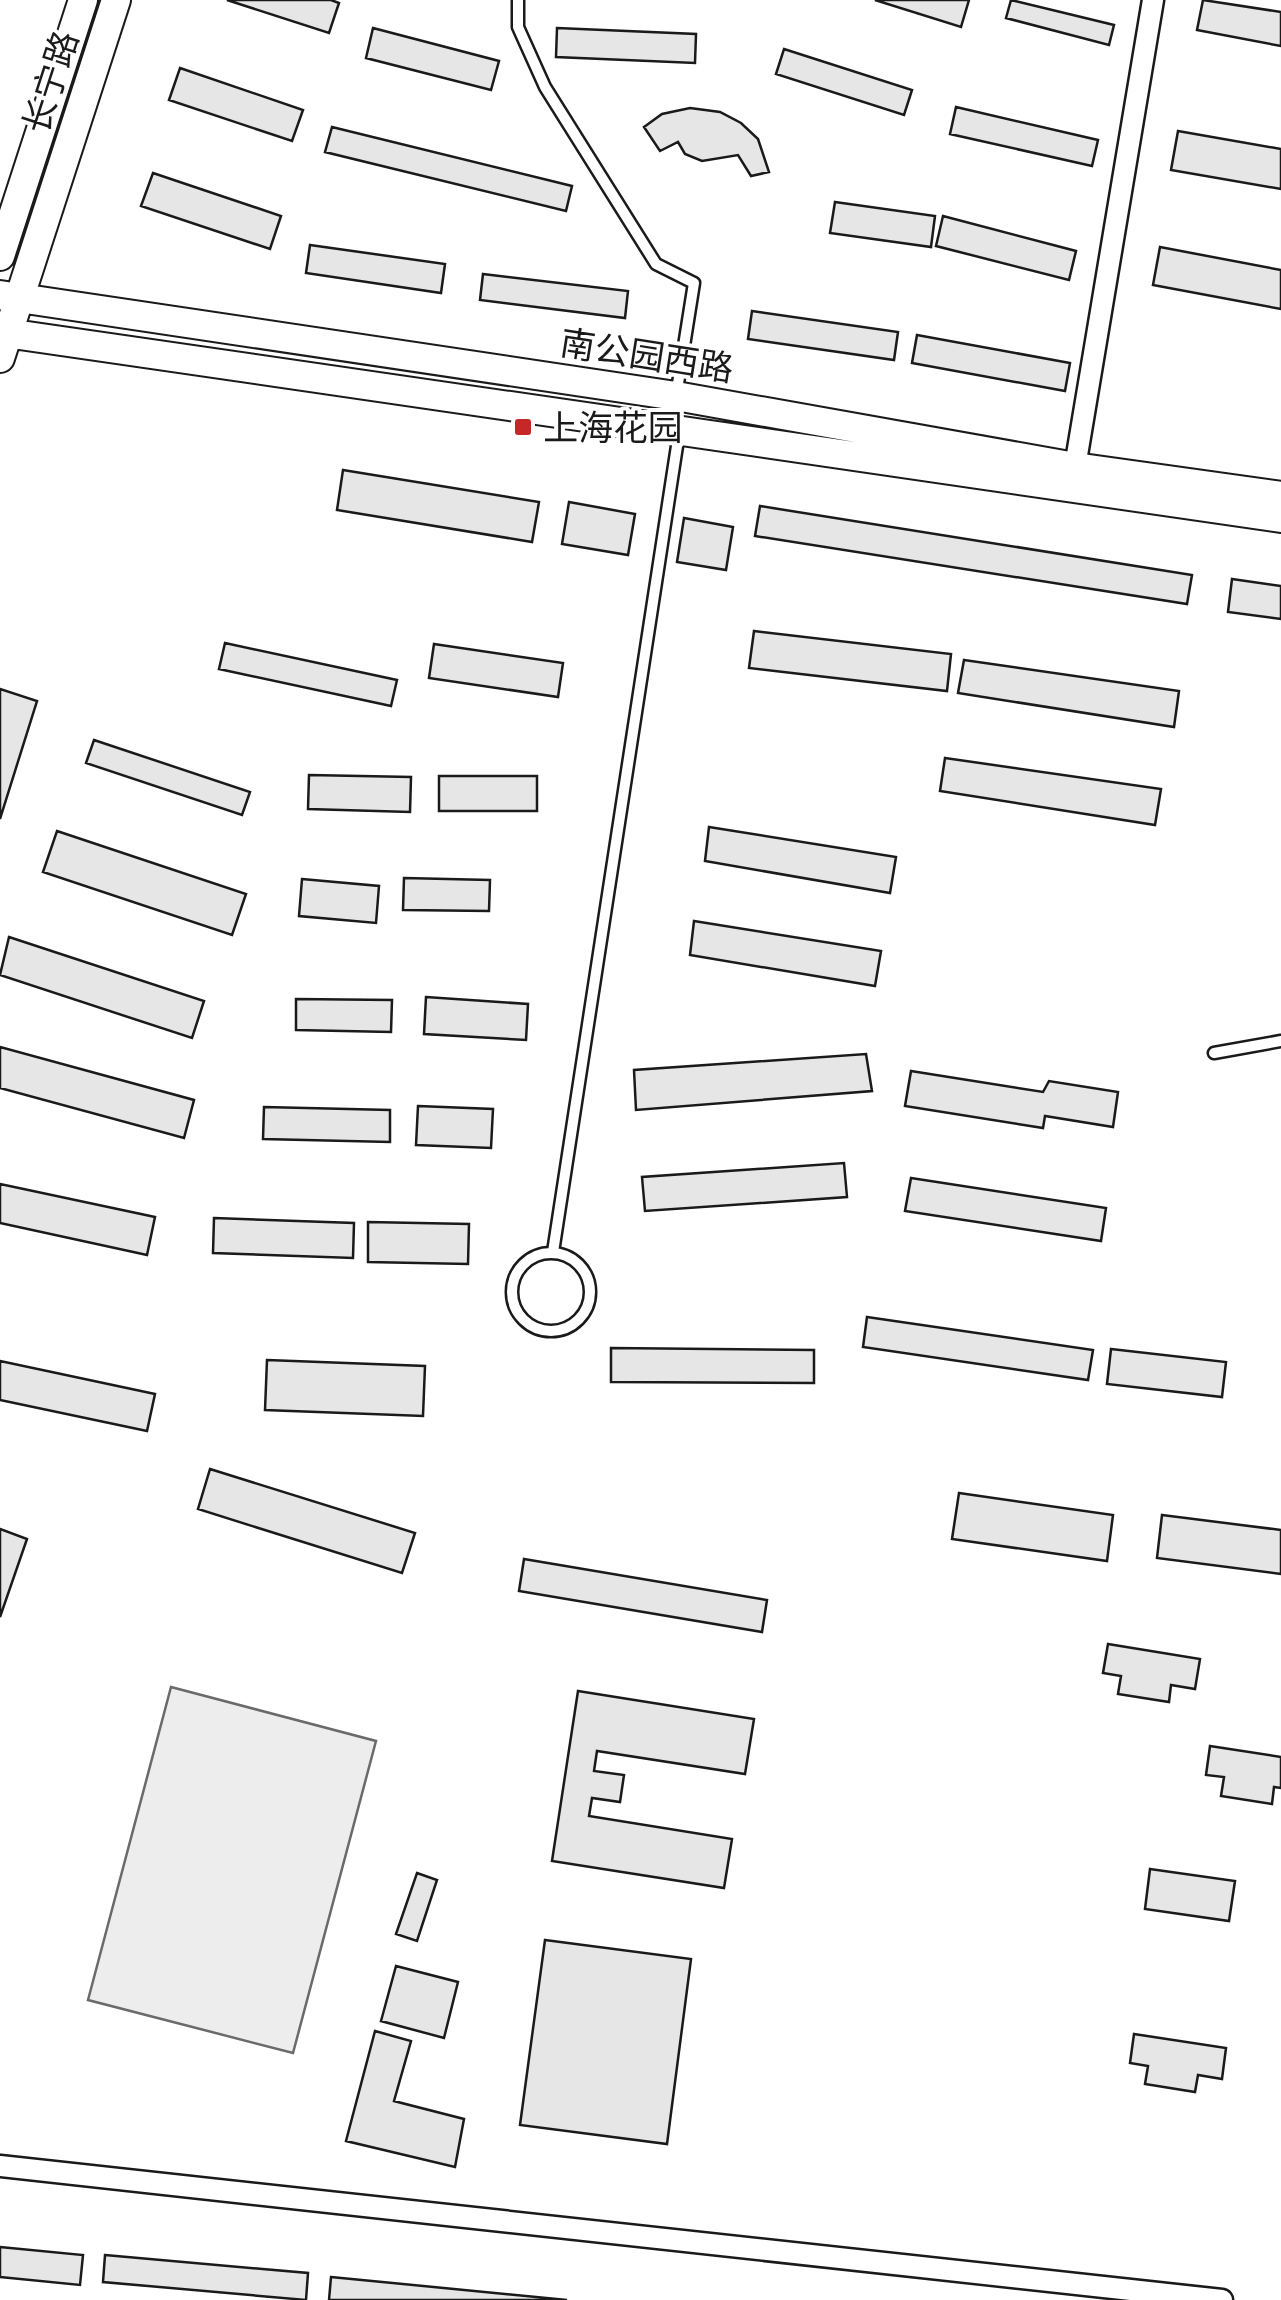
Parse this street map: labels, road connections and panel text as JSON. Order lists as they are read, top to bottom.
{
  "streets": {
    "main road": ["长宁路", "南公园西路"]
  },
  "crossings": [
    ["长宁路", "南公园西路"]
  ],
  "places": {
    "transit": ["上海花园"]
  }
}
